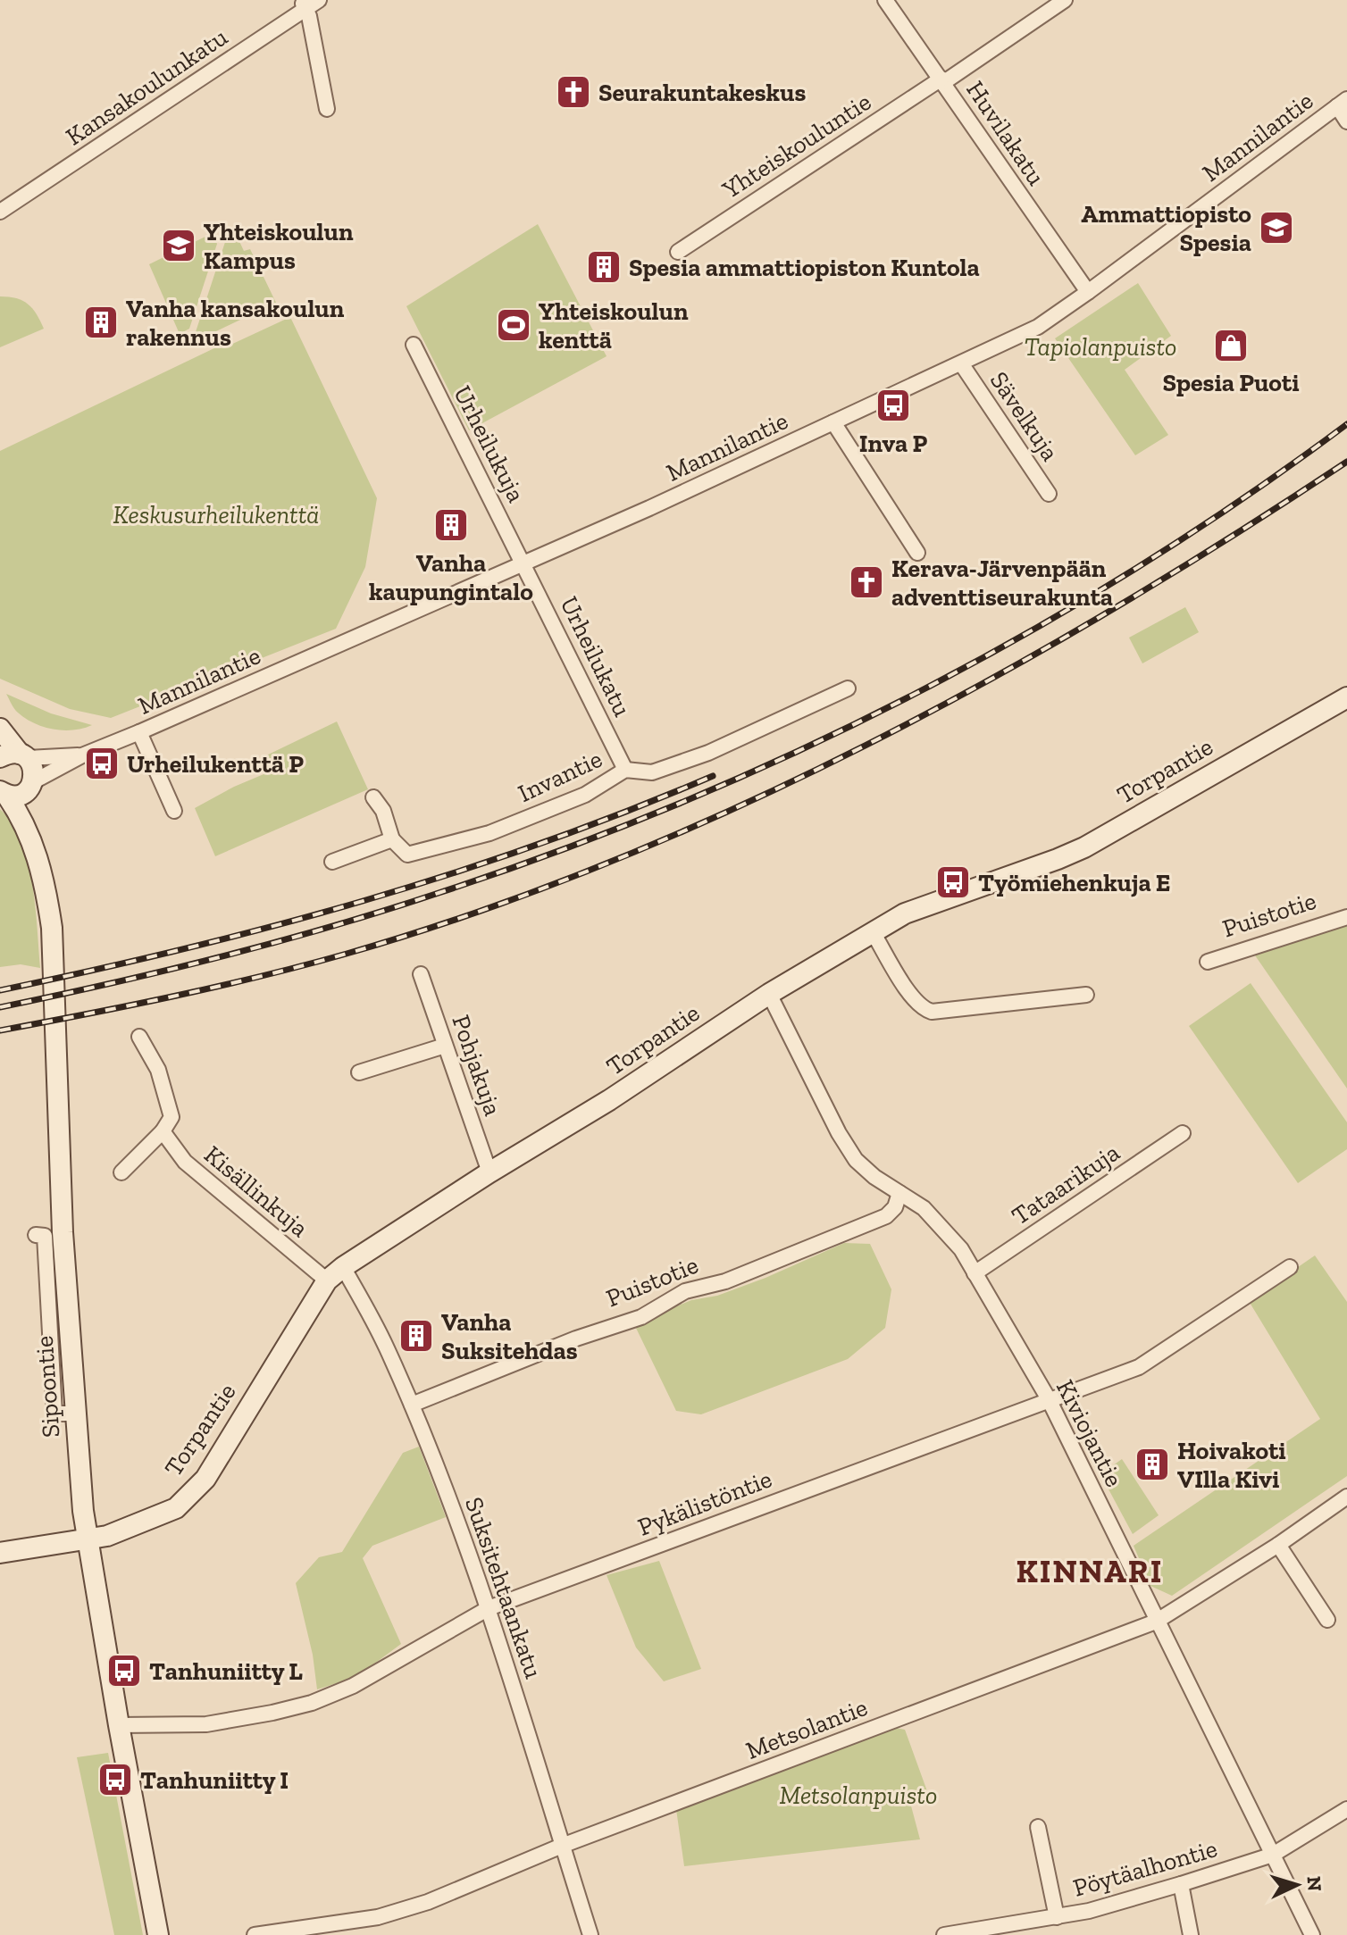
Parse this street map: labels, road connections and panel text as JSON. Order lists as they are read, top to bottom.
{
  "streets": {
    "street": [
      "Kansakoulunkatu",
      "Huvilakatu",
      "Mannilantie",
      "Yhteiskouluntie",
      "Sävelkuja",
      "Urheilukuja",
      "Urheilukatu",
      "Torpantie",
      "Invantie",
      "Puistotie",
      "Pohjakuja",
      "Tataarikuja",
      "Kisällinkuja",
      "Sipoontie",
      "Kiviojantie",
      "Pykälistöntie",
      "Suksitehtaankatu",
      "Metsolantie",
      "Pöytäalhontie"
    ]
  },
  "crossings": [
    ["Huvilakatu", "Mannilantie"],
    ["Huvilakatu", "Yhteiskouluntie"],
    ["Mannilantie", "Sävelkuja"],
    ["Mannilantie", "Urheilukuja"],
    ["Mannilantie", "Urheilukatu"],
    ["Mannilantie", "Sipoontie"],
    ["Urheilukuja", "Urheilukatu"],
    ["Urheilukatu", "Invantie"],
    ["Torpantie", "Pohjakuja"],
    ["Torpantie", "Kisällinkuja"],
    ["Torpantie", "Sipoontie"],
    ["Torpantie", "Kiviojantie"],
    ["Torpantie", "Suksitehtaankatu"],
    ["Puistotie", "Kiviojantie"],
    ["Puistotie", "Suksitehtaankatu"],
    ["Tataarikuja", "Kiviojantie"],
    ["Sipoontie", "Pykälistöntie"],
    ["Kiviojantie", "Pykälistöntie"],
    ["Kiviojantie", "Metsolantie"],
    ["Kiviojantie", "Pöytäalhontie"],
    ["Pykälistöntie", "Suksitehtaankatu"],
    ["Suksitehtaankatu", "Metsolantie"]
  ],
  "districts": ["KINNARI"],
  "parks": ["Tapiolanpuisto", "Keskusurheilukenttä", "Metsolanpuisto"],
  "places": {
    "church": ["Seurakuntakeskus", "Kerava-Järvenpään adventtiseurakunta"],
    "school or university": ["Ammattiopisto Spesia", "Yhteiskoulun Kampus"],
    "building": [
      "Spesia ammattiopiston Kuntola",
      "Vanha kansakoulun rakennus",
      "Vanha kaupungintalo",
      "Vanha Suksitehdas",
      "Hoivakoti VIlla Kivi"
    ],
    "sports": ["Yhteiskoulun kenttä"],
    "shop": ["Spesia Puoti"],
    "bus stop": [
      "Inva P",
      "Urheilukenttä P",
      "Työmiehenkuja E",
      "Tanhuniitty L",
      "Tanhuniitty I"
    ]
  },
  "north": "right"
}
